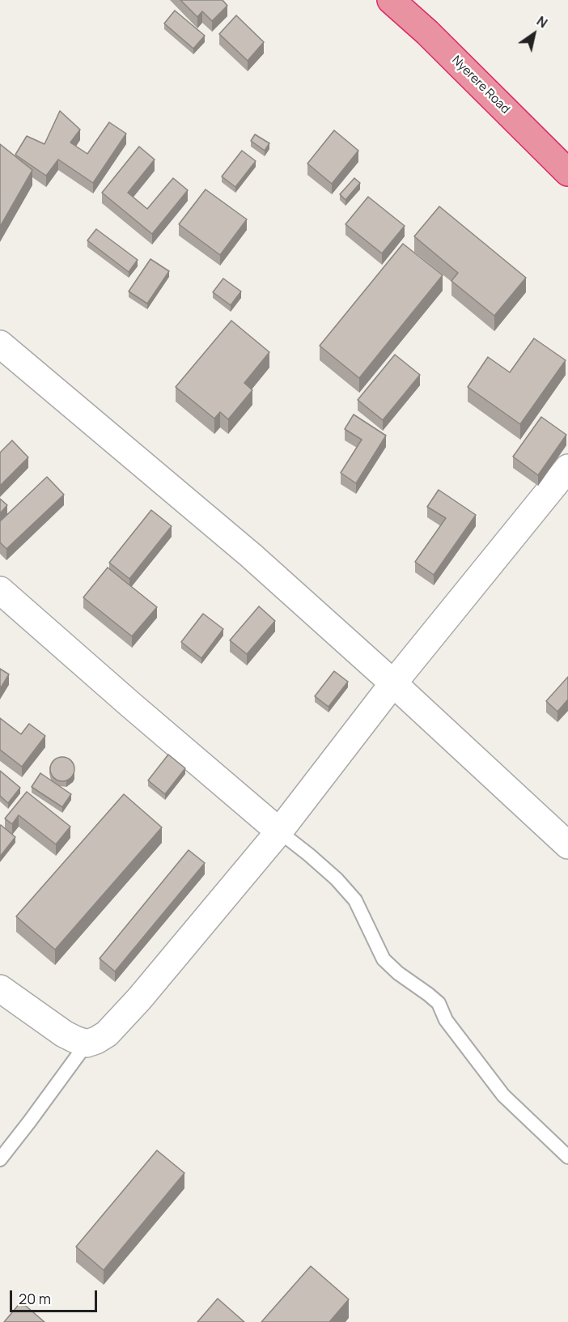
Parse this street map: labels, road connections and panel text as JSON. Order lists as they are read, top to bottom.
{
  "streets": {
    "highway": ["Nyerere Road"]
  },
  "scale_bar": "20 m",
  "north": "top right"
}
